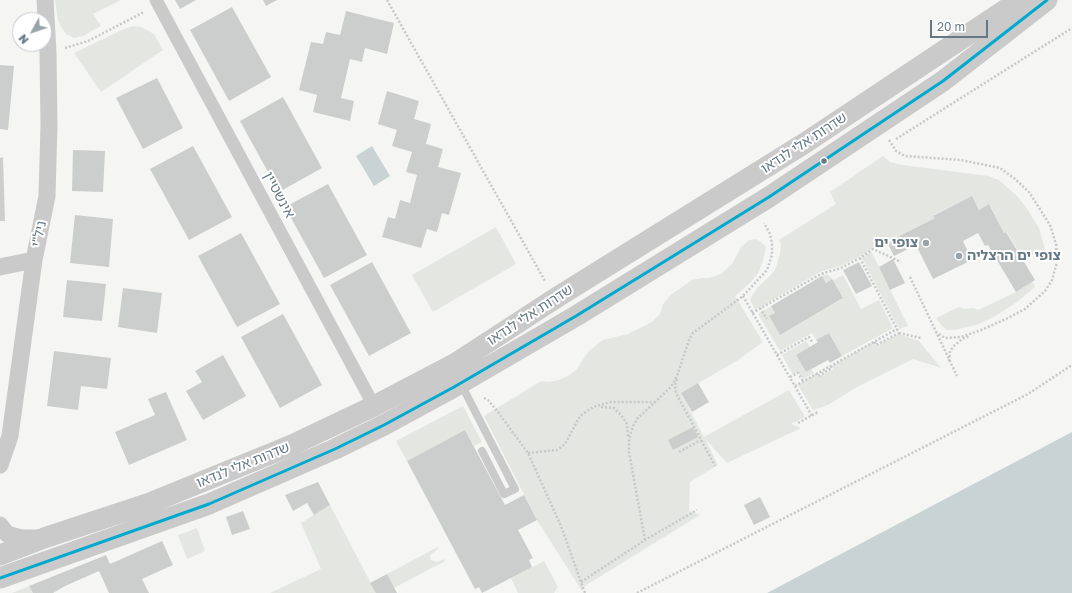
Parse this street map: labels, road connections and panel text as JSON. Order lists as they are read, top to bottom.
{
  "streets": {
    "street": ["שדרות אלי לנדאו", "אינשטיין", "ניל\"י"]
  },
  "crossings": [
    ["שדרות אלי לנדאו", "אינשטיין"]
  ],
  "places": ["צופי ים", "צופי ים הרצליה"],
  "scale_bar": "20 m",
  "north": "bottom left"
}
